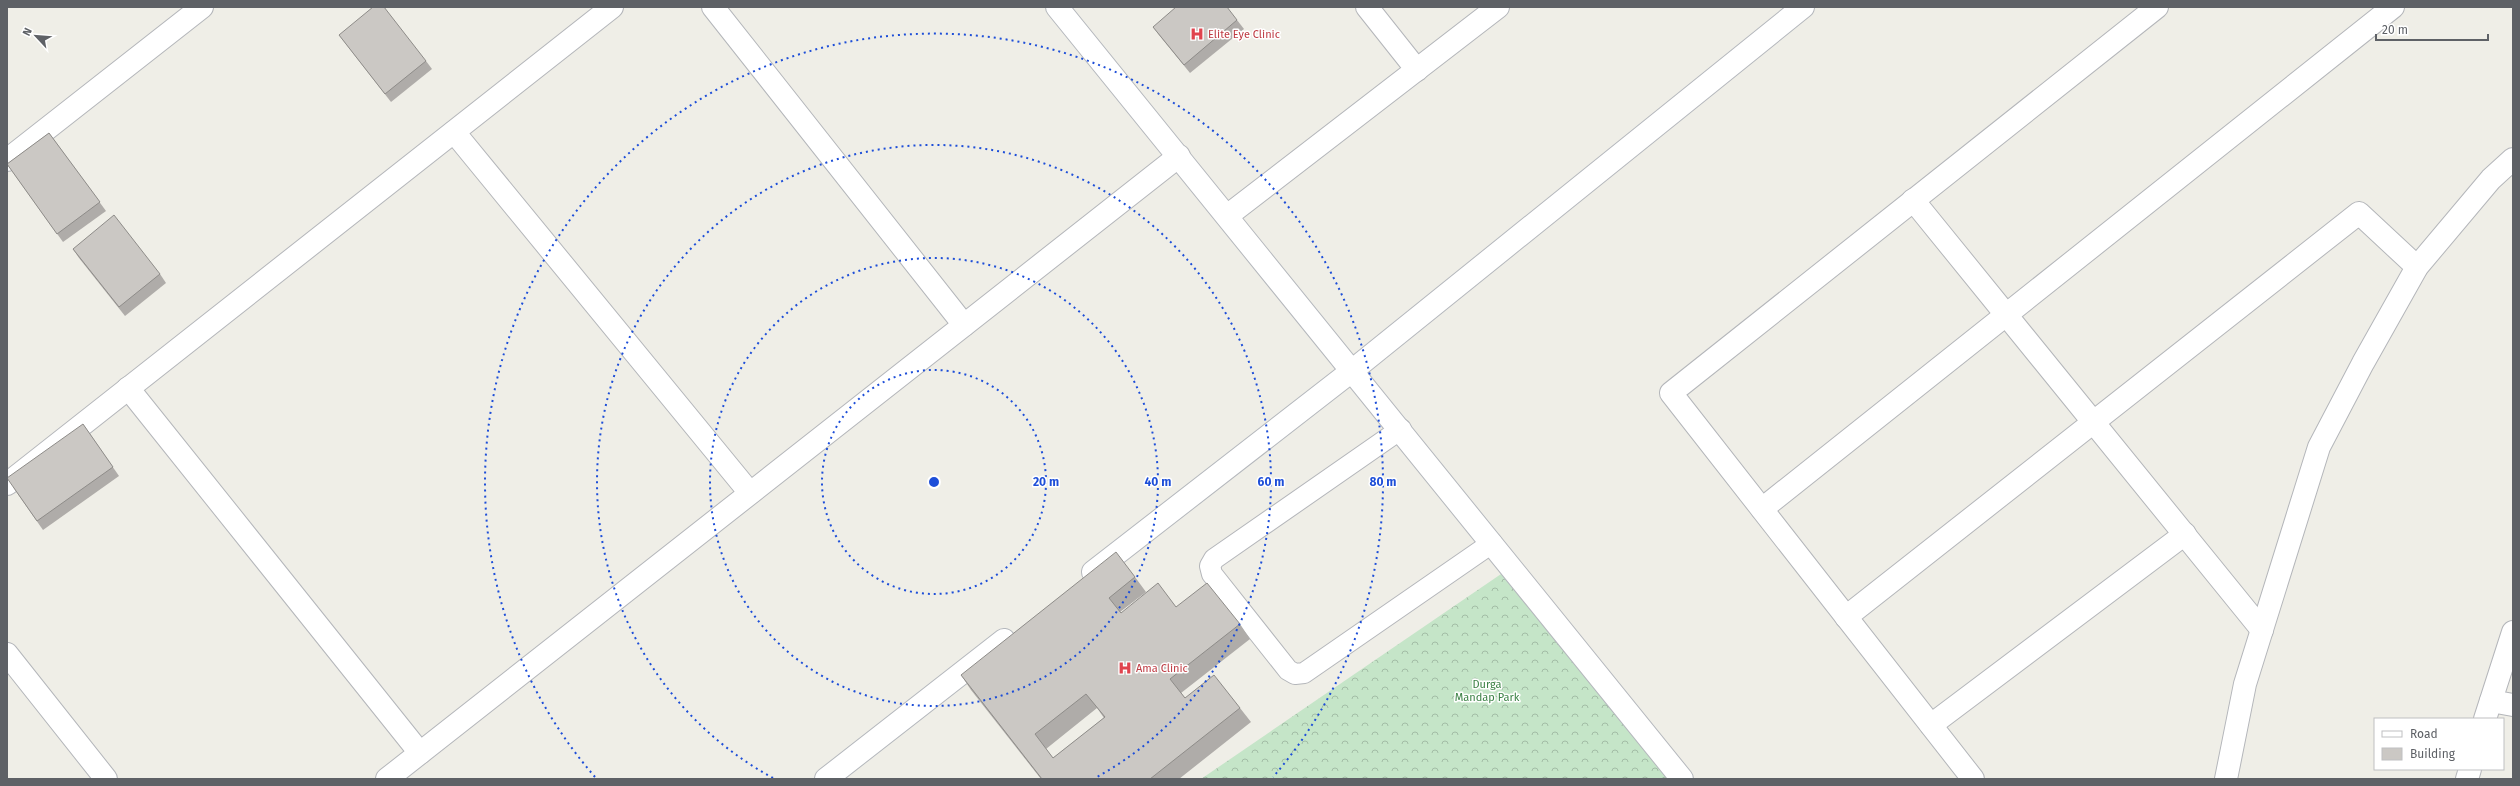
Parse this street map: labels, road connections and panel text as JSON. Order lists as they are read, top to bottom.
{
  "parks": ["Durga Mandap Park"],
  "places": {
    "hospital": ["Elite Eye Clinic", "Ama Clinic"]
  },
  "legend": ["Road", "Building"],
  "scale_bar": "20 m",
  "north": "top left",
  "rings": [
    "20 m",
    "40 m",
    "60 m",
    "80 m"
  ]
}
